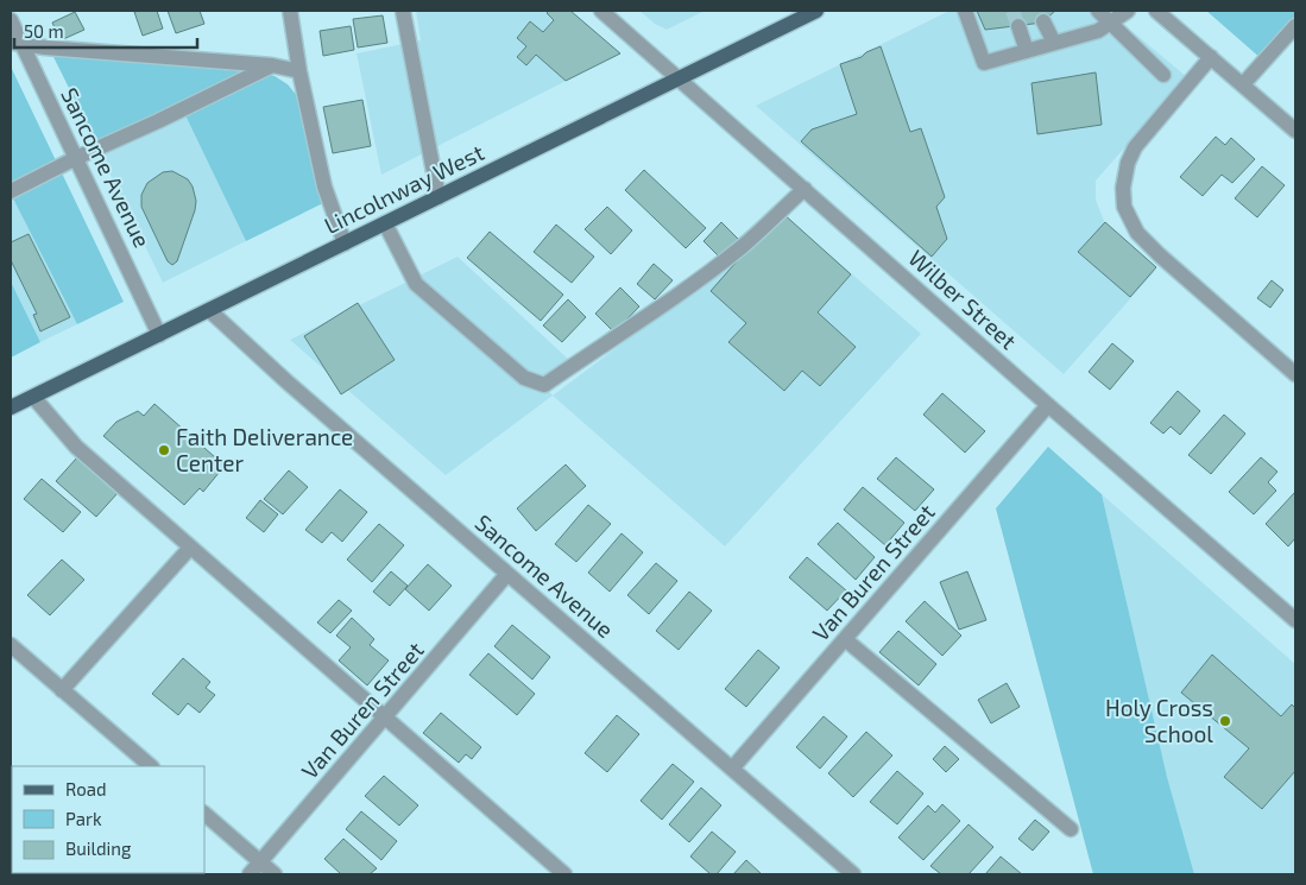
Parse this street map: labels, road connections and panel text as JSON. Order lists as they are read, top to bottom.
{
  "streets": {
    "main road": ["Lincolnway West"],
    "street": ["Sancome Avenue", "Wilber Street", "Van Buren Street"]
  },
  "crossings": [
    ["Sancome Avenue", "Lincolnway West"],
    ["Sancome Avenue", "Van Buren Street"],
    ["Lincolnway West", "Wilber Street"],
    ["Wilber Street", "Van Buren Street"]
  ],
  "places": ["Faith Deliverance Center", "Holy Cross School"],
  "legend": ["Road", "Park", "Building"],
  "scale_bar": "50 m"
}
